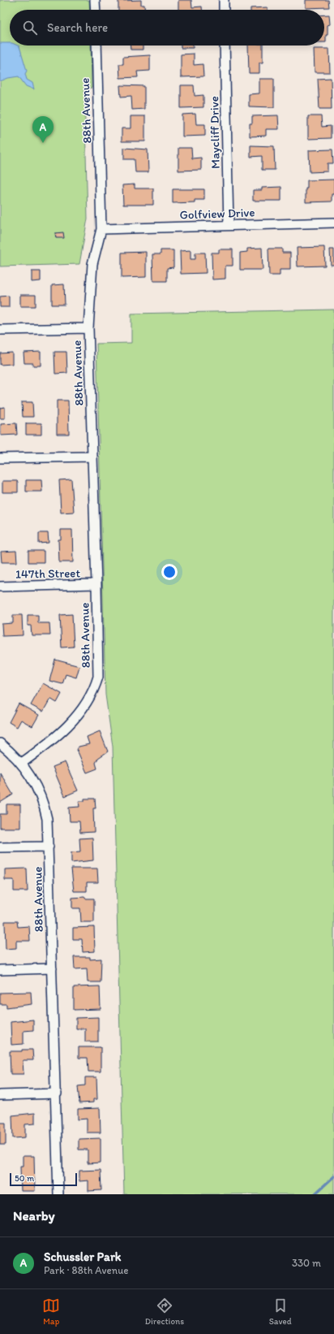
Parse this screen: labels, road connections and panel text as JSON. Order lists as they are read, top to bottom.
{
  "streets": {
    "street": [
      "88th Avenue",
      "Maycliff Drive",
      "Golfview Drive",
      "147th Street"
    ]
  },
  "crossings": [
    ["88th Avenue", "Golfview Drive"],
    ["88th Avenue", "147th Street"],
    ["Maycliff Drive", "Golfview Drive"]
  ],
  "scale_bar": "50 m",
  "page": {
    "search": "Search here",
    "pins": "A",
    "scale": "50 m",
    "heading": "Nearby",
    "list": [
      {
        "mark": "A",
        "name": "Schussler Park",
        "note": "Park · 88th Avenue",
        "value": "330 m"
      }
    ],
    "nav": ["Map", "Directions", "Saved"]
  }
}
